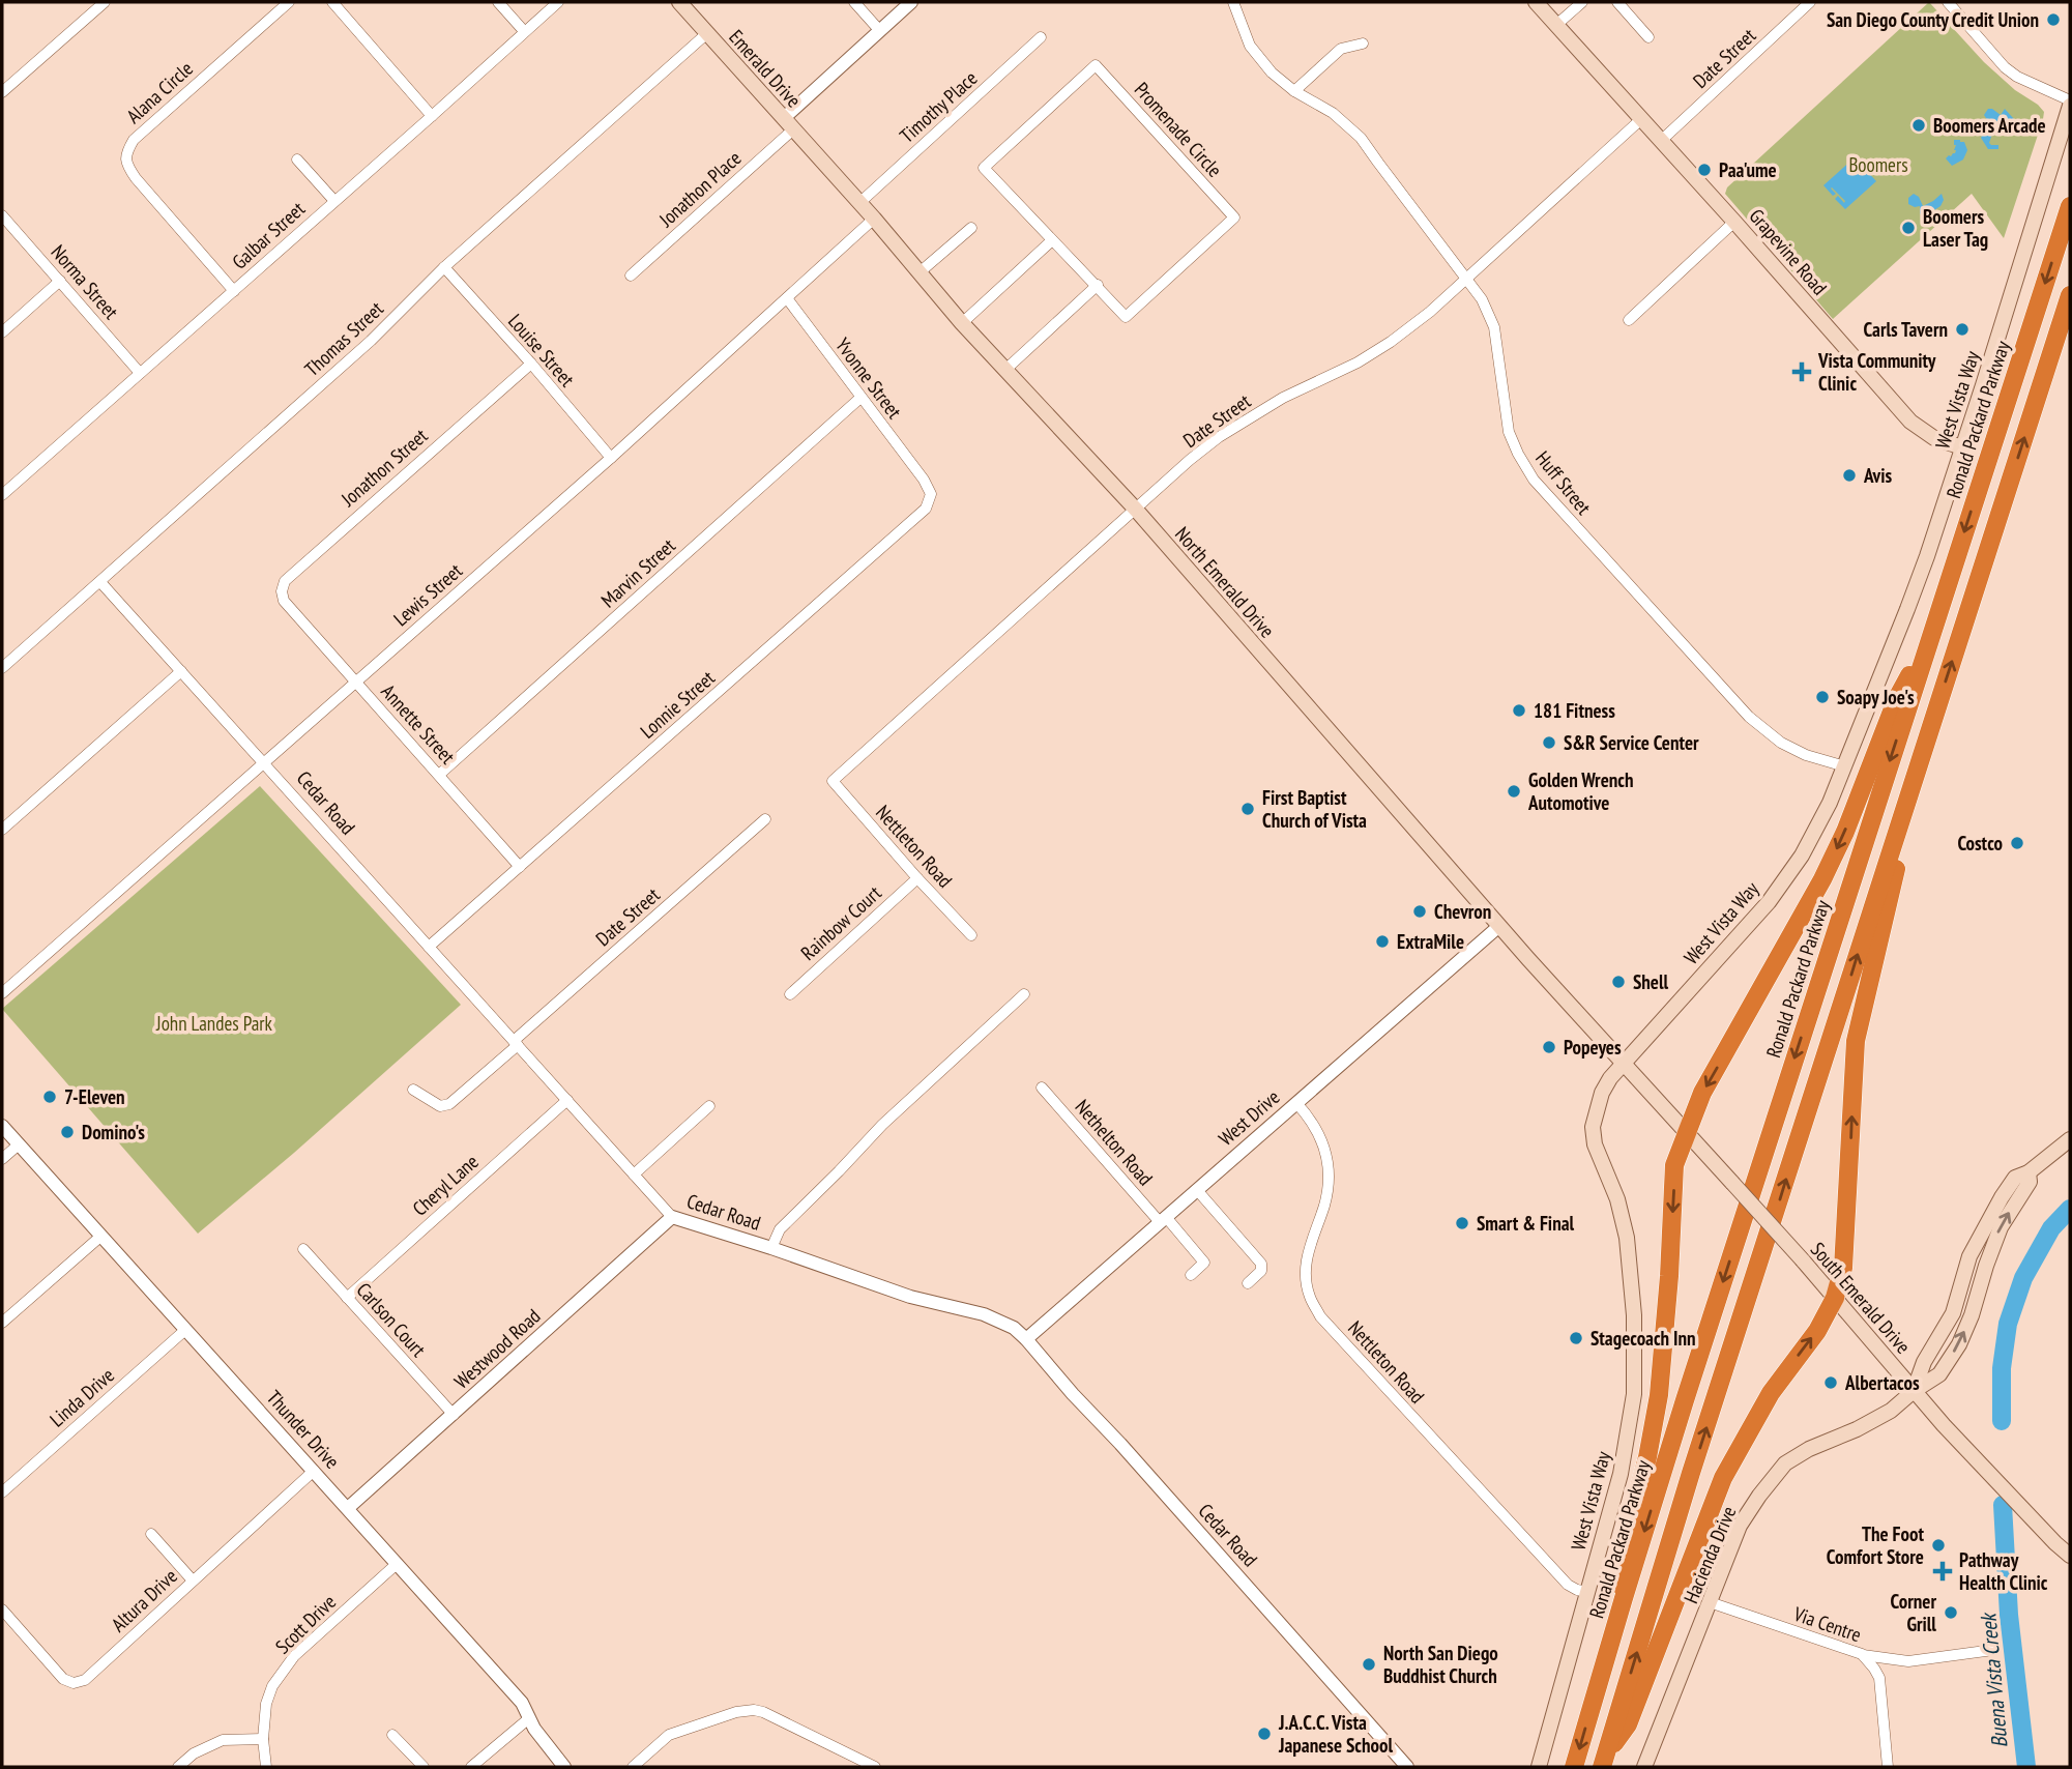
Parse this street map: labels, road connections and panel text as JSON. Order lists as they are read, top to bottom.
{
  "streets": {
    "highway": ["Ronald Packard Parkway"],
    "main road": [
      "Emerald Drive",
      "Grapevine Road",
      "West Vista Way",
      "North Emerald Drive",
      "South Emerald Drive",
      "Hacienda Drive"
    ],
    "street": [
      "Date Street",
      "Alana Circle",
      "Timothy Place",
      "Promenade Circle",
      "Jonathon Place",
      "Galbar Street",
      "Norma Street",
      "Thomas Street",
      "Louise Street",
      "Yvonne Street",
      "Jonathon Street",
      "Huff Street",
      "Marvin Street",
      "Lewis Street",
      "Lonnie Street",
      "Annette Street",
      "Cedar Road",
      "Nettleton Road",
      "Rainbow Court",
      "West Drive",
      "Nethelton Road",
      "Cheryl Lane",
      "Carlson Court",
      "Westwood Road",
      "Linda Drive",
      "Thunder Drive",
      "Altura Drive",
      "Scott Drive",
      "Via Centre"
    ]
  },
  "crossings": [
    ["Date Street", "Grapevine Road"],
    ["Date Street", "Huff Street"],
    ["Date Street", "North Emerald Drive"],
    ["Date Street", "Cedar Road"],
    ["Date Street", "Nettleton Road"],
    ["Emerald Drive", "Jonathon Place"],
    ["Emerald Drive", "Thomas Street"],
    ["Emerald Drive", "North Emerald Drive"],
    ["Alana Circle", "Galbar Street"],
    ["Timothy Place", "North Emerald Drive"],
    ["Jonathon Place", "North Emerald Drive"],
    ["Galbar Street", "Norma Street"],
    ["Grapevine Road", "West Vista Way"],
    ["Thomas Street", "Louise Street"],
    ["Thomas Street", "Cedar Road"],
    ["Louise Street", "Jonathon Street"],
    ["Louise Street", "Lewis Street"],
    ["Yvonne Street", "Marvin Street"],
    ["Yvonne Street", "Lewis Street"],
    ["Yvonne Street", "Lonnie Street"],
    ["West Vista Way", "Huff Street"],
    ["West Vista Way", "North Emerald Drive"],
    ["West Vista Way", "Nettleton Road"],
    ["West Vista Way", "South Emerald Drive"],
    ["Jonathon Street", "Annette Street"],
    ["Marvin Street", "Annette Street"],
    ["North Emerald Drive", "Lewis Street"],
    ["North Emerald Drive", "West Drive"],
    ["North Emerald Drive", "South Emerald Drive"],
    ["Lewis Street", "Annette Street"],
    ["Lewis Street", "Cedar Road"],
    ["Lonnie Street", "Annette Street"],
    ["Lonnie Street", "Cedar Road"],
    ["Cedar Road", "West Drive"],
    ["Cedar Road", "Cheryl Lane"],
    ["Cedar Road", "Westwood Road"],
    ["Nettleton Road", "Rainbow Court"],
    ["Nettleton Road", "West Drive"],
    ["West Drive", "Nethelton Road"],
    ["Cheryl Lane", "Carlson Court"],
    ["South Emerald Drive", "Hacienda Drive"],
    ["Carlson Court", "Westwood Road"],
    ["Westwood Road", "Thunder Drive"],
    ["Linda Drive", "Thunder Drive"],
    ["Thunder Drive", "Altura Drive"],
    ["Thunder Drive", "Scott Drive"],
    ["Hacienda Drive", "Via Centre"]
  ],
  "water": ["Buena Vista Creek"],
  "parks": ["Boomers", "John Landes Park"],
  "places": {
    "other": [
      "San Diego County Credit Union",
      "Boomers Arcade",
      "Paa'ume",
      "Boomers Laser Tag",
      "Carls Tavern",
      "Avis",
      "Soapy Joe's",
      "181 Fitness",
      "S&R Service Center",
      "Golden Wrench Automotive",
      "First Baptist Church of Vista",
      "Costco",
      "Chevron",
      "ExtraMile",
      "Shell",
      "Popeyes",
      "7-Eleven",
      "Domino's",
      "Smart & Final",
      "Stagecoach Inn",
      "Albertacos",
      "The Foot Comfort Store",
      "Corner Grill",
      "North San Diego Buddhist Church",
      "J.A.C.C. Vista Japanese School"
    ],
    "health": ["Vista Community Clinic", "Pathway Health Clinic"]
  }
}
